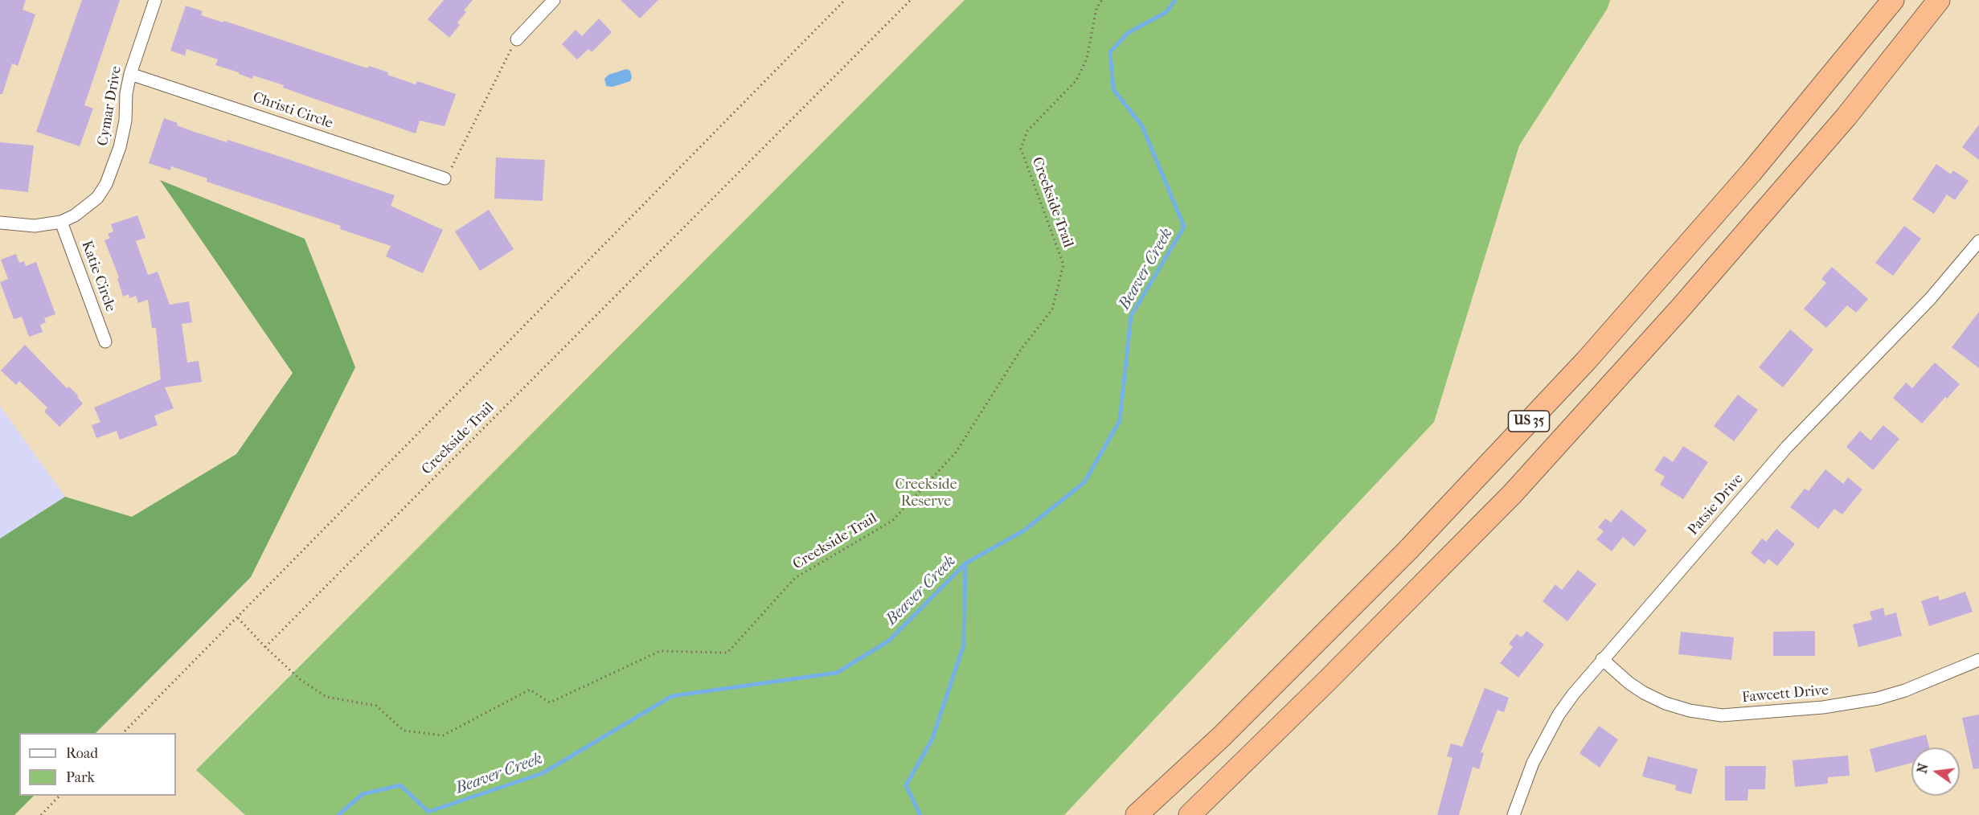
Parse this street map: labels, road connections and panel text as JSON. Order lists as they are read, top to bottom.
{
  "streets": {
    "highway": ["US 35"],
    "street": [
      "Cymar Drive",
      "Christi Circle",
      "Katie Circle",
      "Patsie Drive",
      "Fawcett Drive"
    ],
    "path": ["Creekside Trail"]
  },
  "crossings": [
    ["Cymar Drive", "Christi Circle"],
    ["Cymar Drive", "Katie Circle"],
    ["Patsie Drive", "Fawcett Drive"]
  ],
  "water": ["Beaver Creek"],
  "parks": ["Creekside Reserve"],
  "legend": ["Road", "Park"],
  "north": "left"
}
